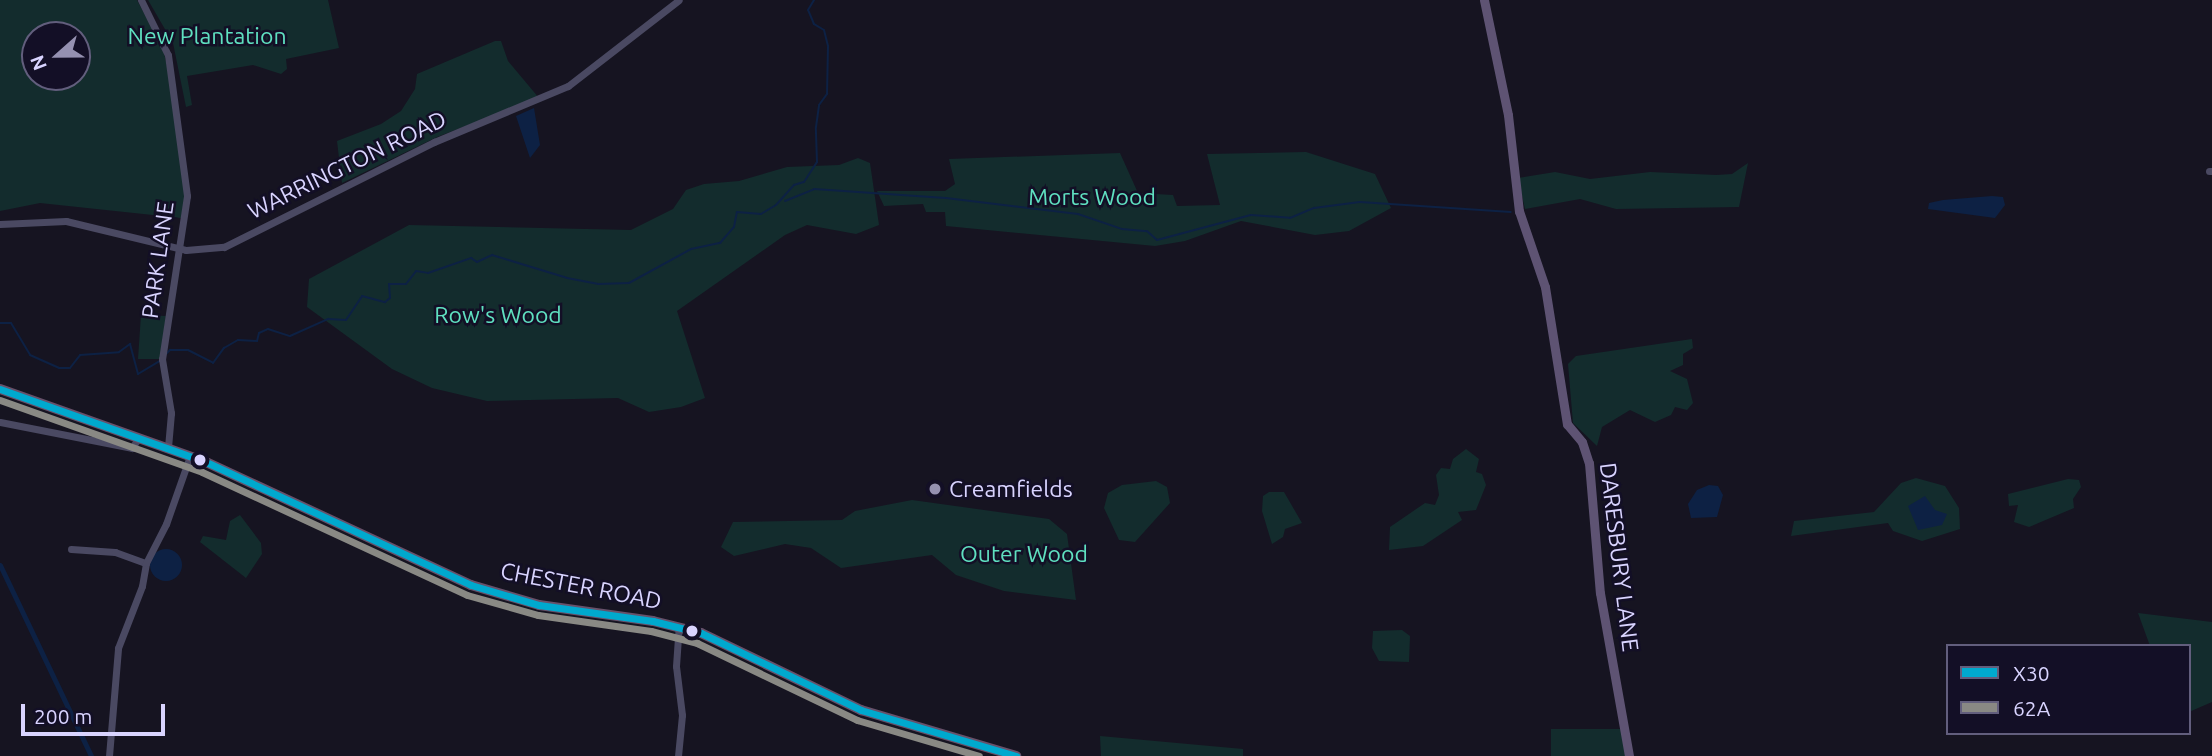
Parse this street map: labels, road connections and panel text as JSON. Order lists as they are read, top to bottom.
{
  "streets": {
    "highway": ["CHESTER ROAD"],
    "main road": ["DARESBURY LANE"],
    "street": ["WARRINGTON ROAD", "PARK LANE"]
  },
  "crossings": [
    ["WARRINGTON ROAD", "PARK LANE"],
    ["PARK LANE", "CHESTER ROAD"]
  ],
  "parks": [
    "New Plantation",
    "Morts Wood",
    "Row's Wood",
    "Outer Wood"
  ],
  "places": ["Creamfields"],
  "lines": ["transit line X30", "transit line 62A"],
  "legend": ["X30", "62A"],
  "scale_bar": "200 m",
  "north": "left"
}
